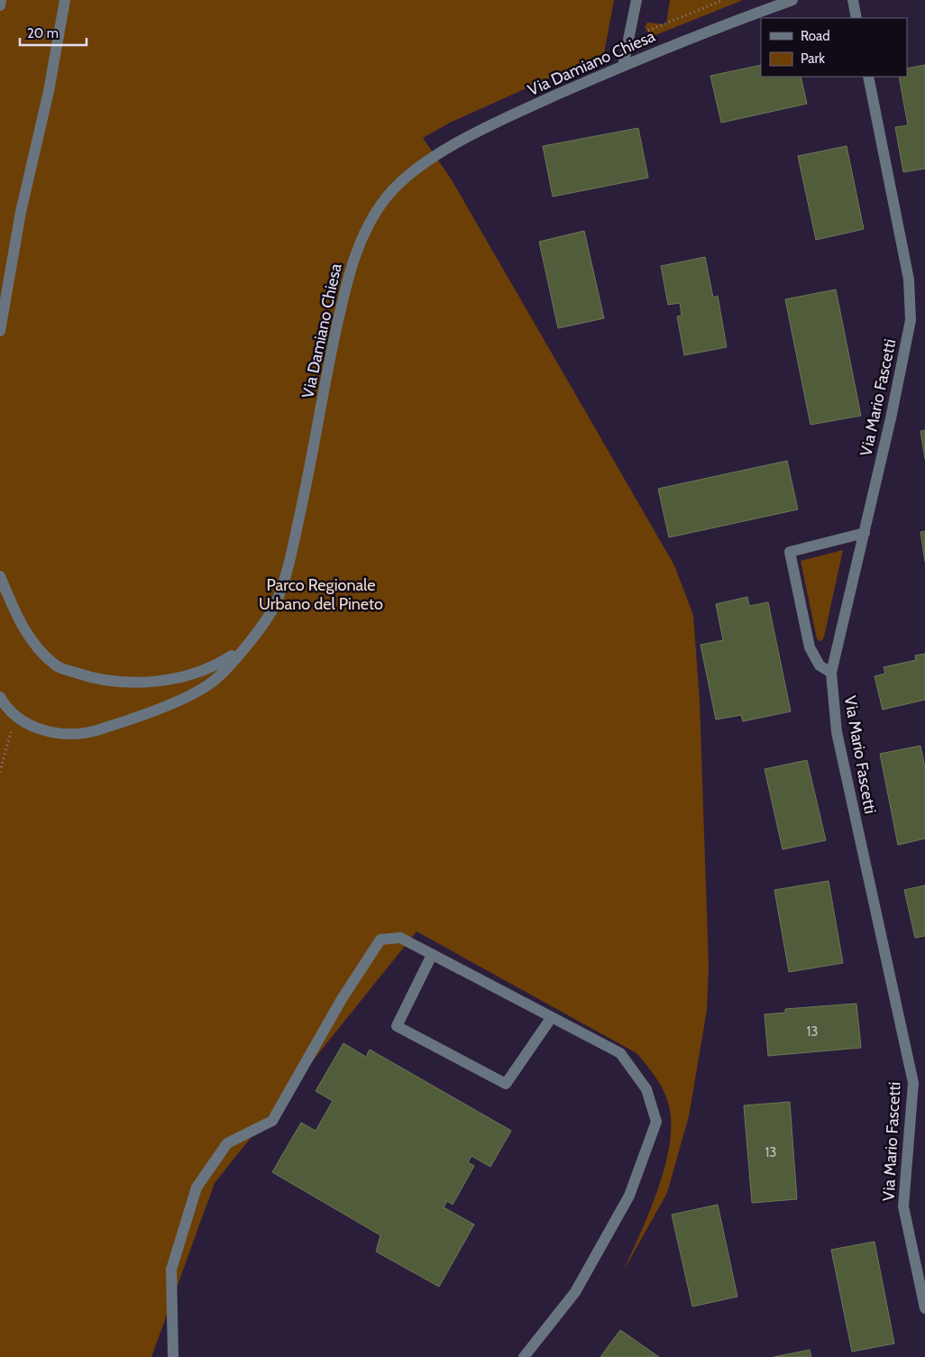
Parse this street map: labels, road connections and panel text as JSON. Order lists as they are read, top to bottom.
{
  "streets": {
    "street": ["Via Damiano Chiesa", "Via Mario Fascetti"]
  },
  "parks": ["Parco Regionale Urbano del Pineto"],
  "house_numbers": ["13", "13"],
  "legend": ["Road", "Park"],
  "scale_bar": "20 m"
}
